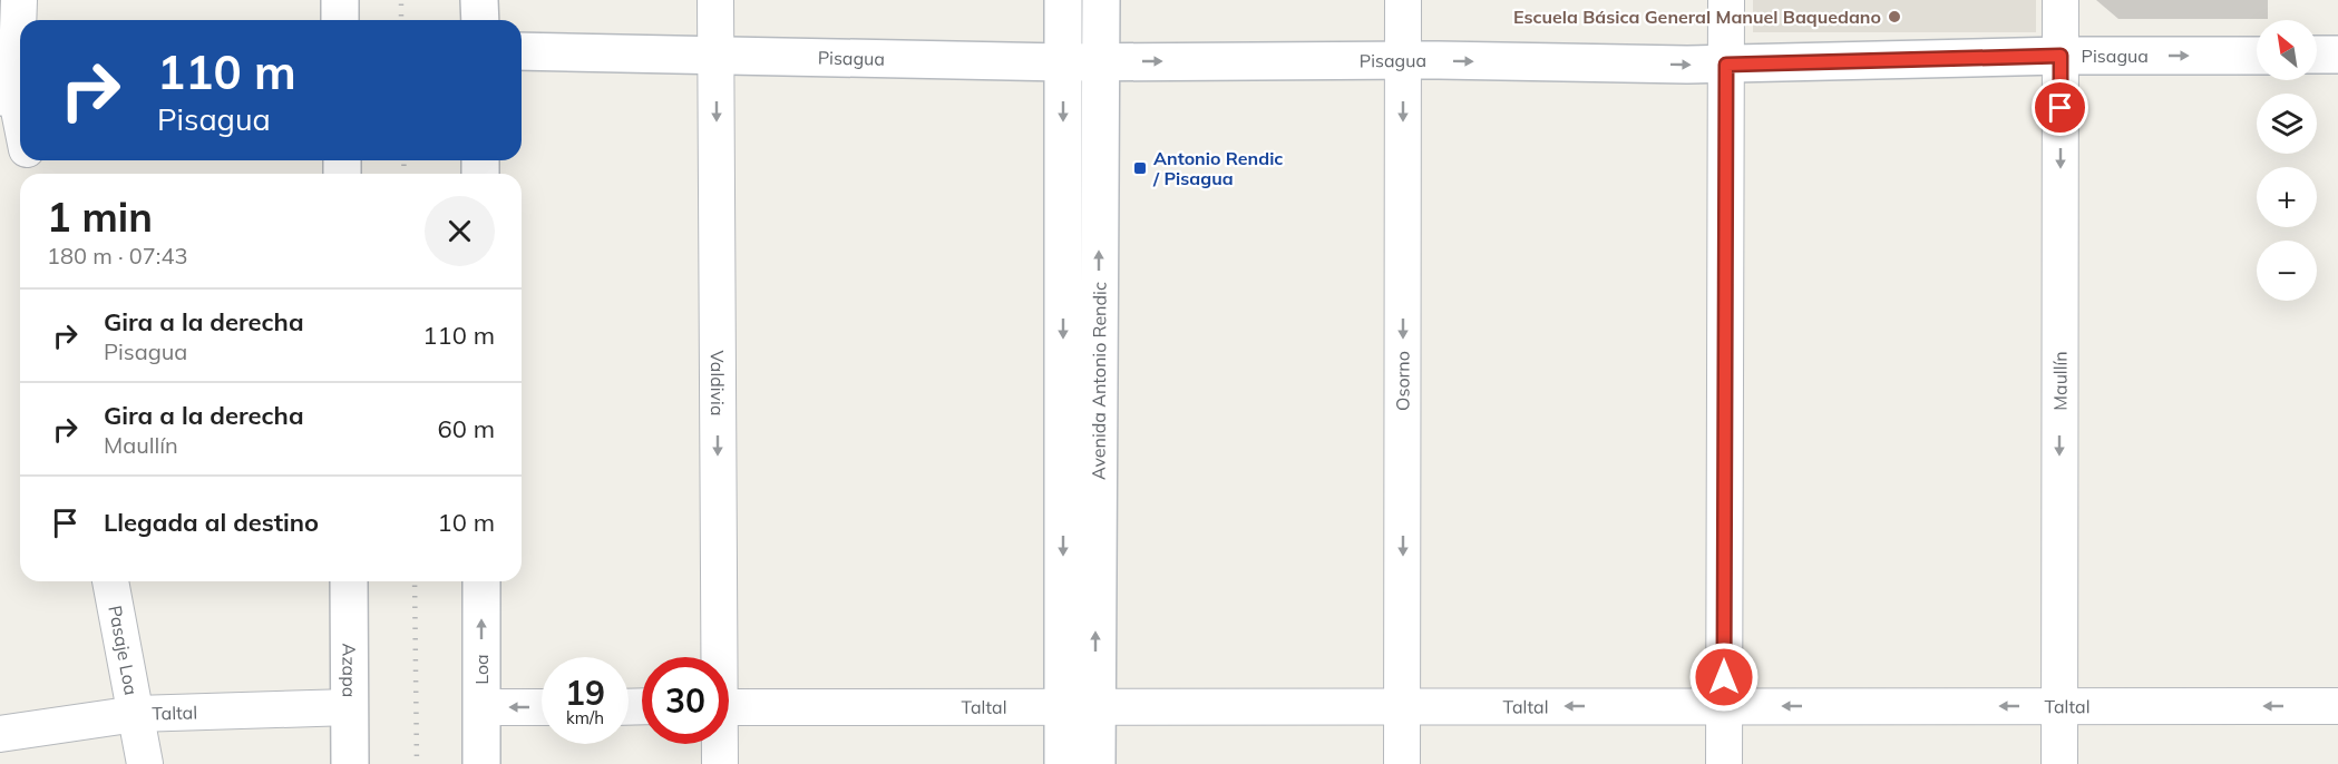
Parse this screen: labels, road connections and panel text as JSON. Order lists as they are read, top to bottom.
{
  "streets": {
    "main road": [
      "Pisagua",
      "Avenida Antonio Rendic",
      "Azapa",
      "Loa"
    ],
    "street": [
      "Valdivia",
      "Osorno",
      "Maullín",
      "Pasaje Loa",
      "Taltal"
    ]
  },
  "crossings": [
    ["Pisagua", "Valdivia"],
    ["Pisagua", "Avenida Antonio Rendic"],
    ["Pisagua", "Osorno"],
    ["Pisagua", "Maullín"],
    ["Avenida Antonio Rendic", "Taltal"],
    ["Osorno", "Taltal"],
    ["Maullín", "Taltal"],
    ["Pasaje Loa", "Taltal"],
    ["Azapa", "Taltal"]
  ],
  "one_way": [
    "Pisagua",
    "Valdivia",
    "Osorno",
    "Maullín",
    "Loa",
    "Taltal"
  ],
  "places": {
    "other": ["Escuela Básica General Manuel Baquedano"],
    "transit": ["Antonio Rendic / Pisagua"]
  },
  "north": "top left",
  "page": {
    "map_buttons": ["+", "−"],
    "turn": ["110 m", "Pisagua"],
    "heading": ["1 min", "180 m · 07:43"],
    "list": [
      {
        "name": "Gira a la derecha",
        "note": "Pisagua",
        "value": "110 m"
      },
      {
        "name": "Gira a la derecha",
        "note": "Maullín",
        "value": "60 m"
      },
      {
        "name": "Llegada al destino",
        "value": "10 m"
      }
    ],
    "speed": "19 km/h",
    "limit": "30"
  }
}
